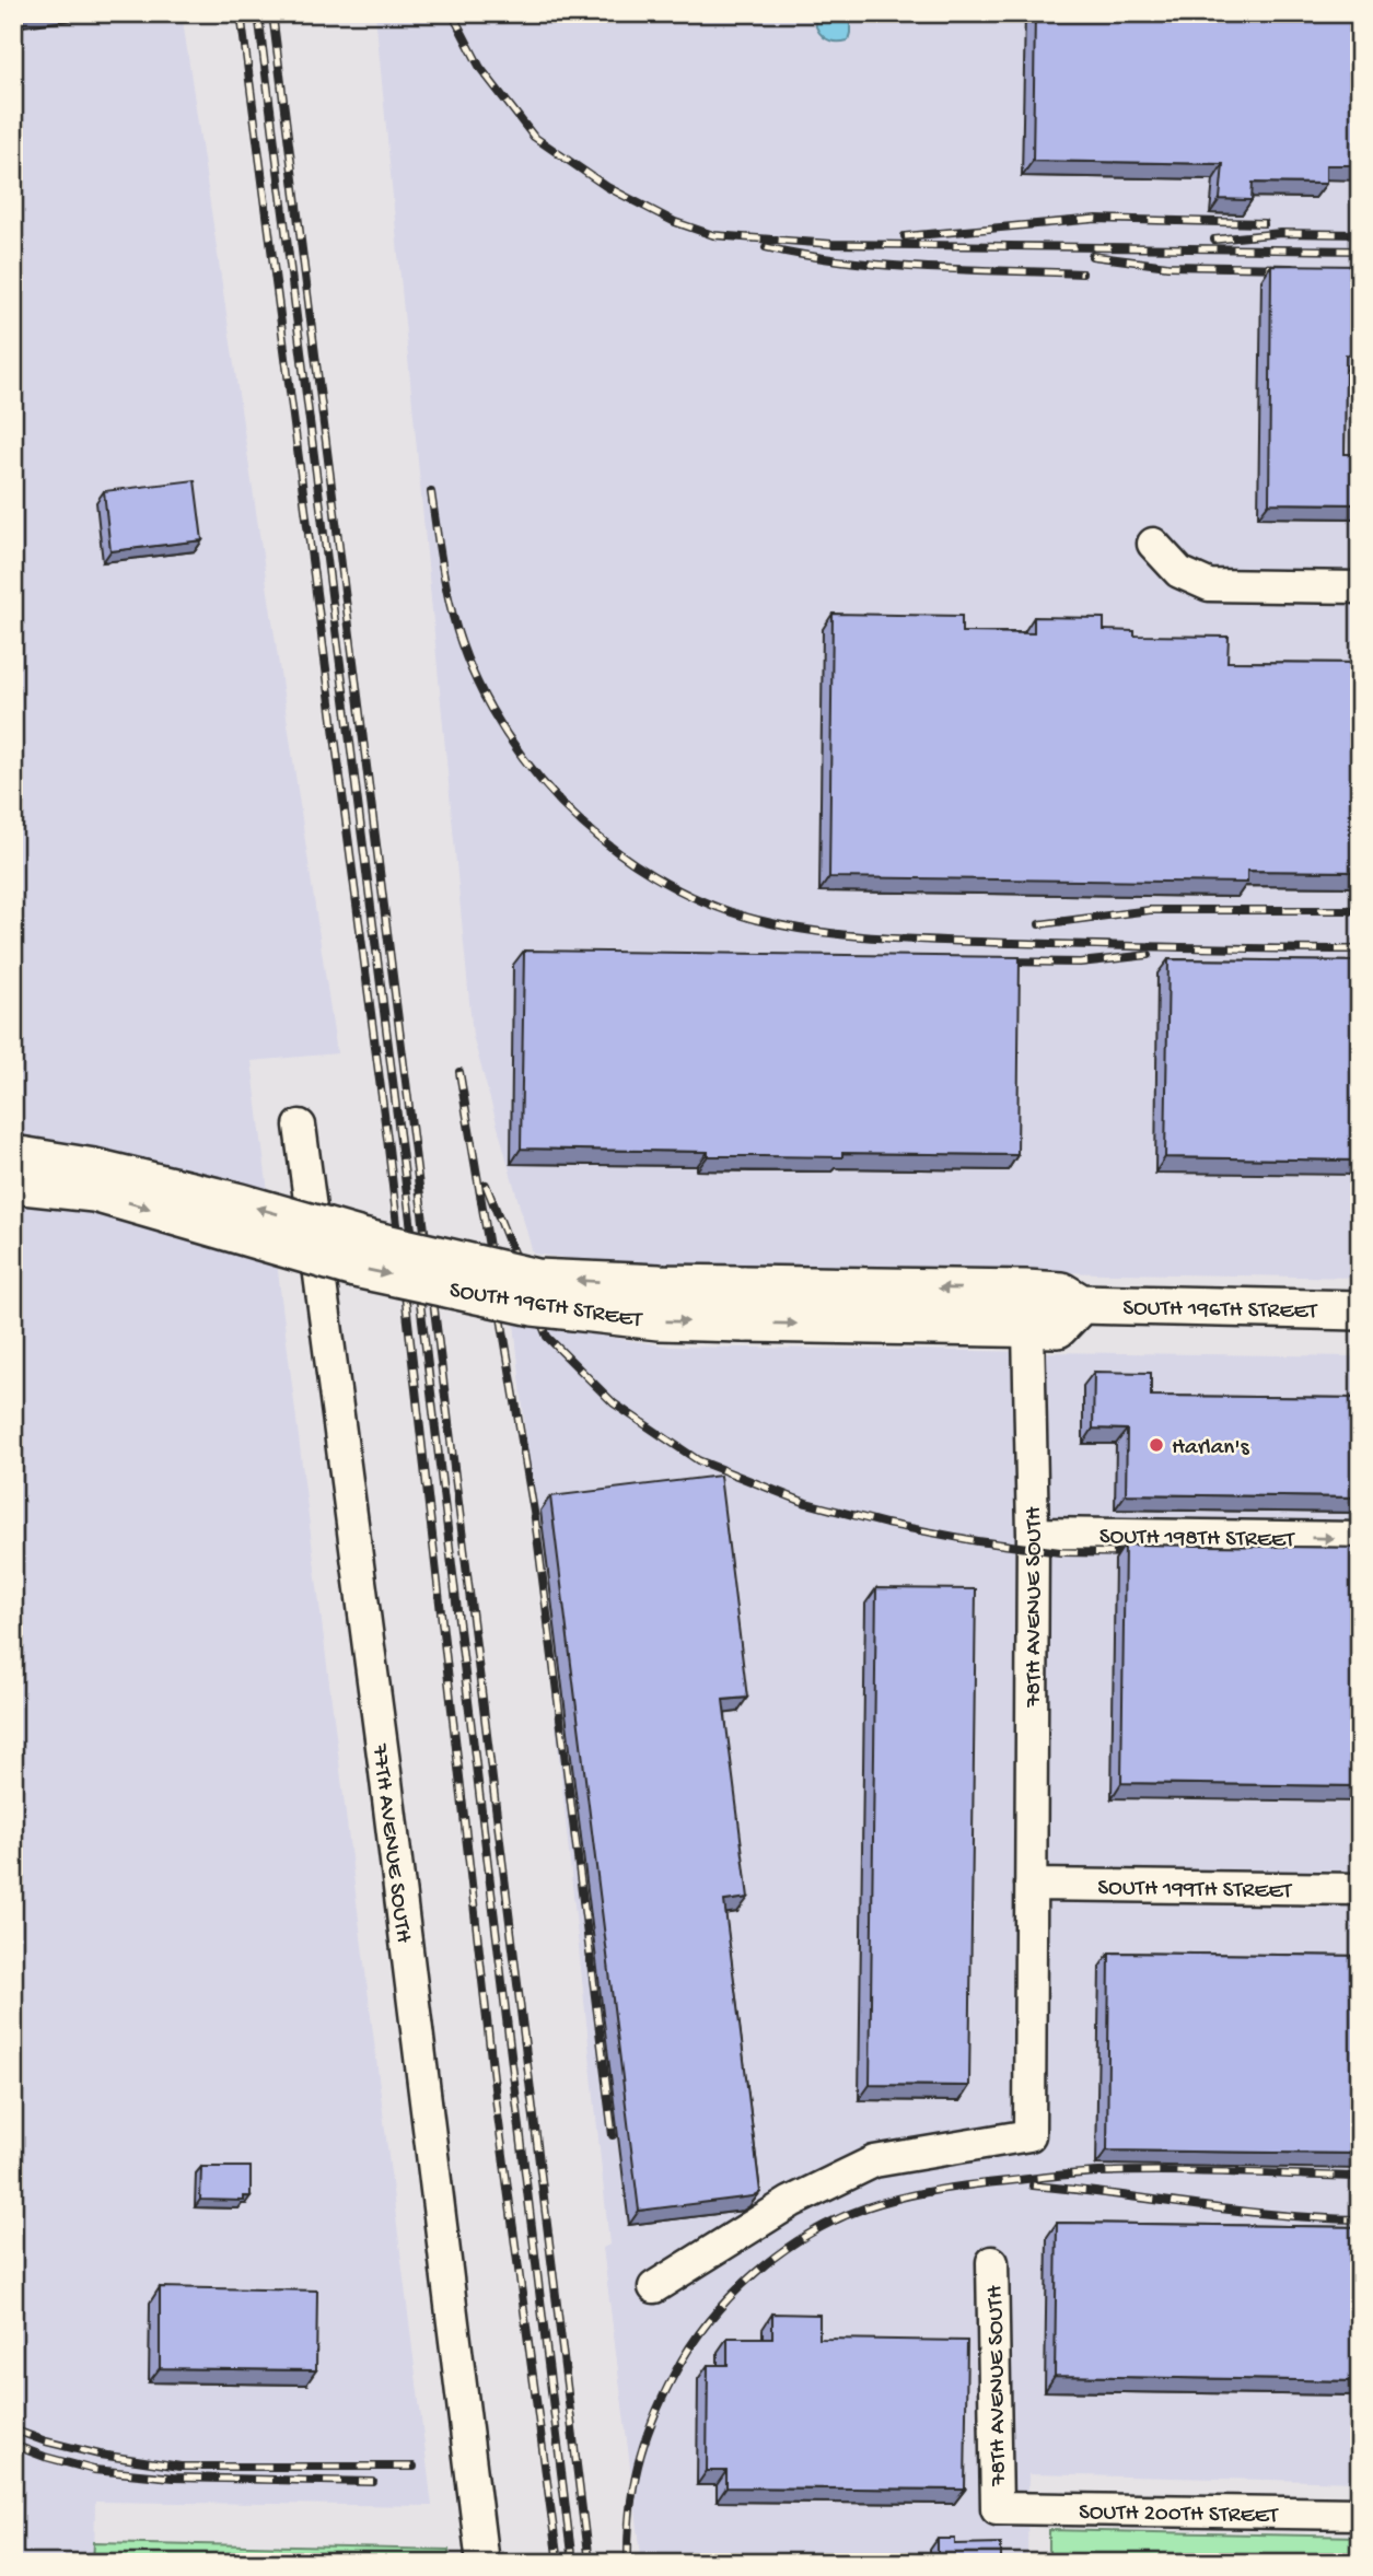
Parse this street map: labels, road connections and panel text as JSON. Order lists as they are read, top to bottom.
{
  "streets": {
    "main road": ["SOUTH 196TH STREET"],
    "street": [
      "SOUTH 198TH STREET",
      "78TH AVENUE SOUTH",
      "77TH AVENUE SOUTH",
      "SOUTH 199TH STREET",
      "SOUTH 200TH STREET"
    ]
  },
  "crossings": [
    ["SOUTH 196TH STREET", "78TH AVENUE SOUTH"],
    ["SOUTH 198TH STREET", "78TH AVENUE SOUTH"],
    ["78TH AVENUE SOUTH", "SOUTH 199TH STREET"],
    ["78TH AVENUE SOUTH", "SOUTH 200TH STREET"]
  ],
  "one_way": ["SOUTH 198TH STREET"],
  "places": ["Harlan's"]
}
